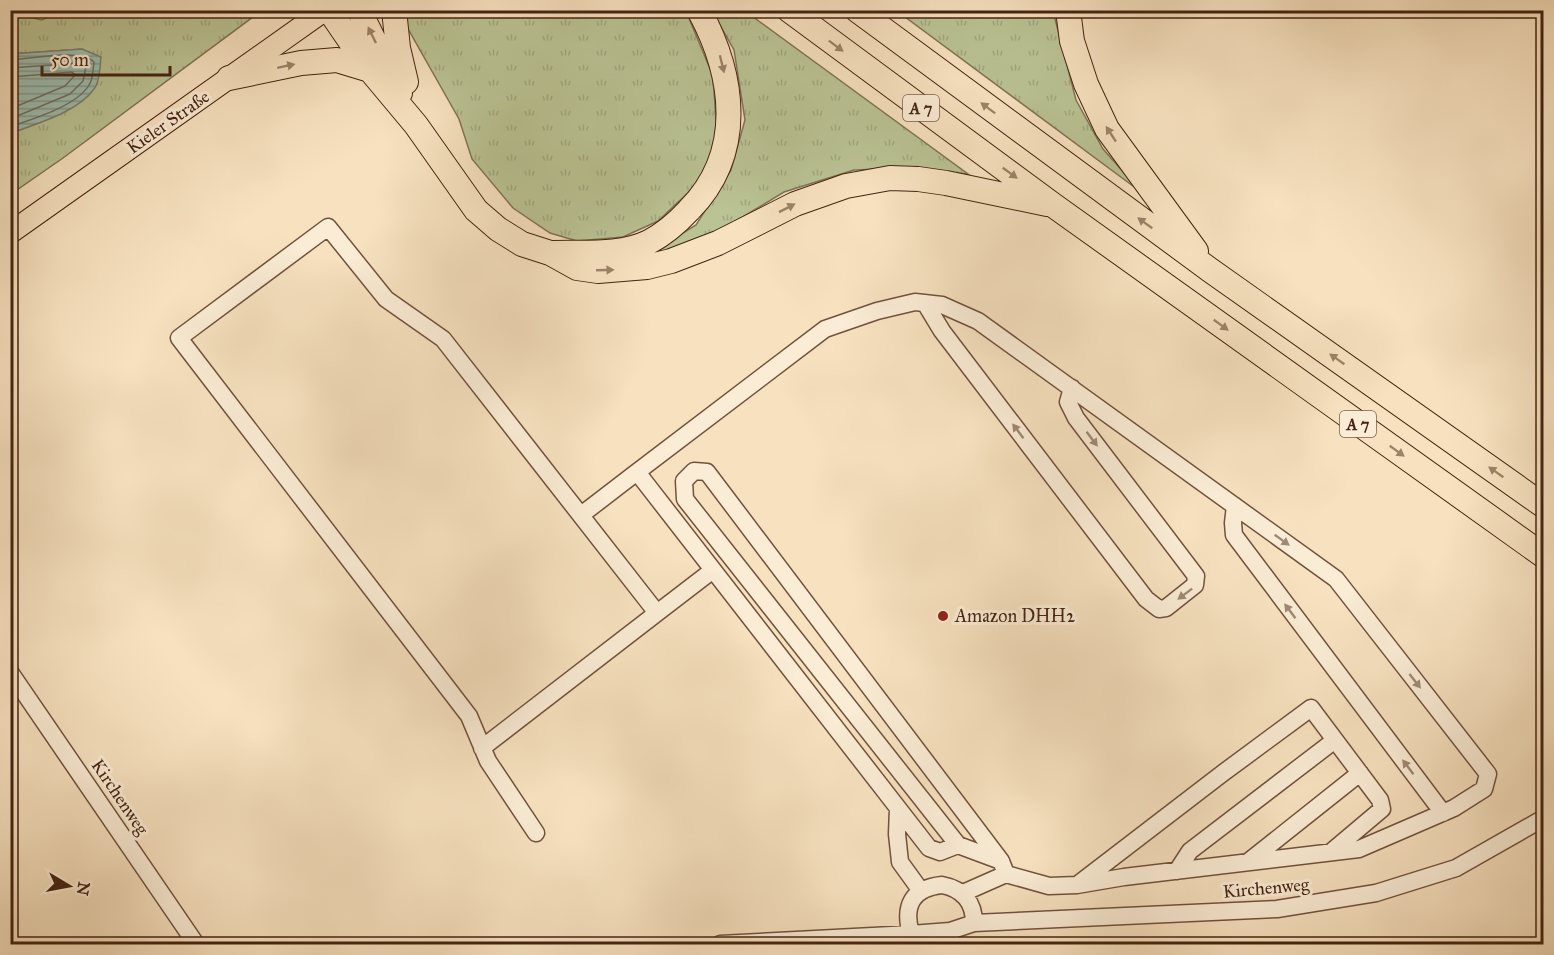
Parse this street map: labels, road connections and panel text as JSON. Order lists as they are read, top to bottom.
{
  "streets": {
    "highway": ["A 7"],
    "main road": ["Kieler Straße"],
    "street": ["Kirchenweg"]
  },
  "places": ["Amazon DHH2"],
  "scale_bar": "50 m",
  "north": "right"
}
